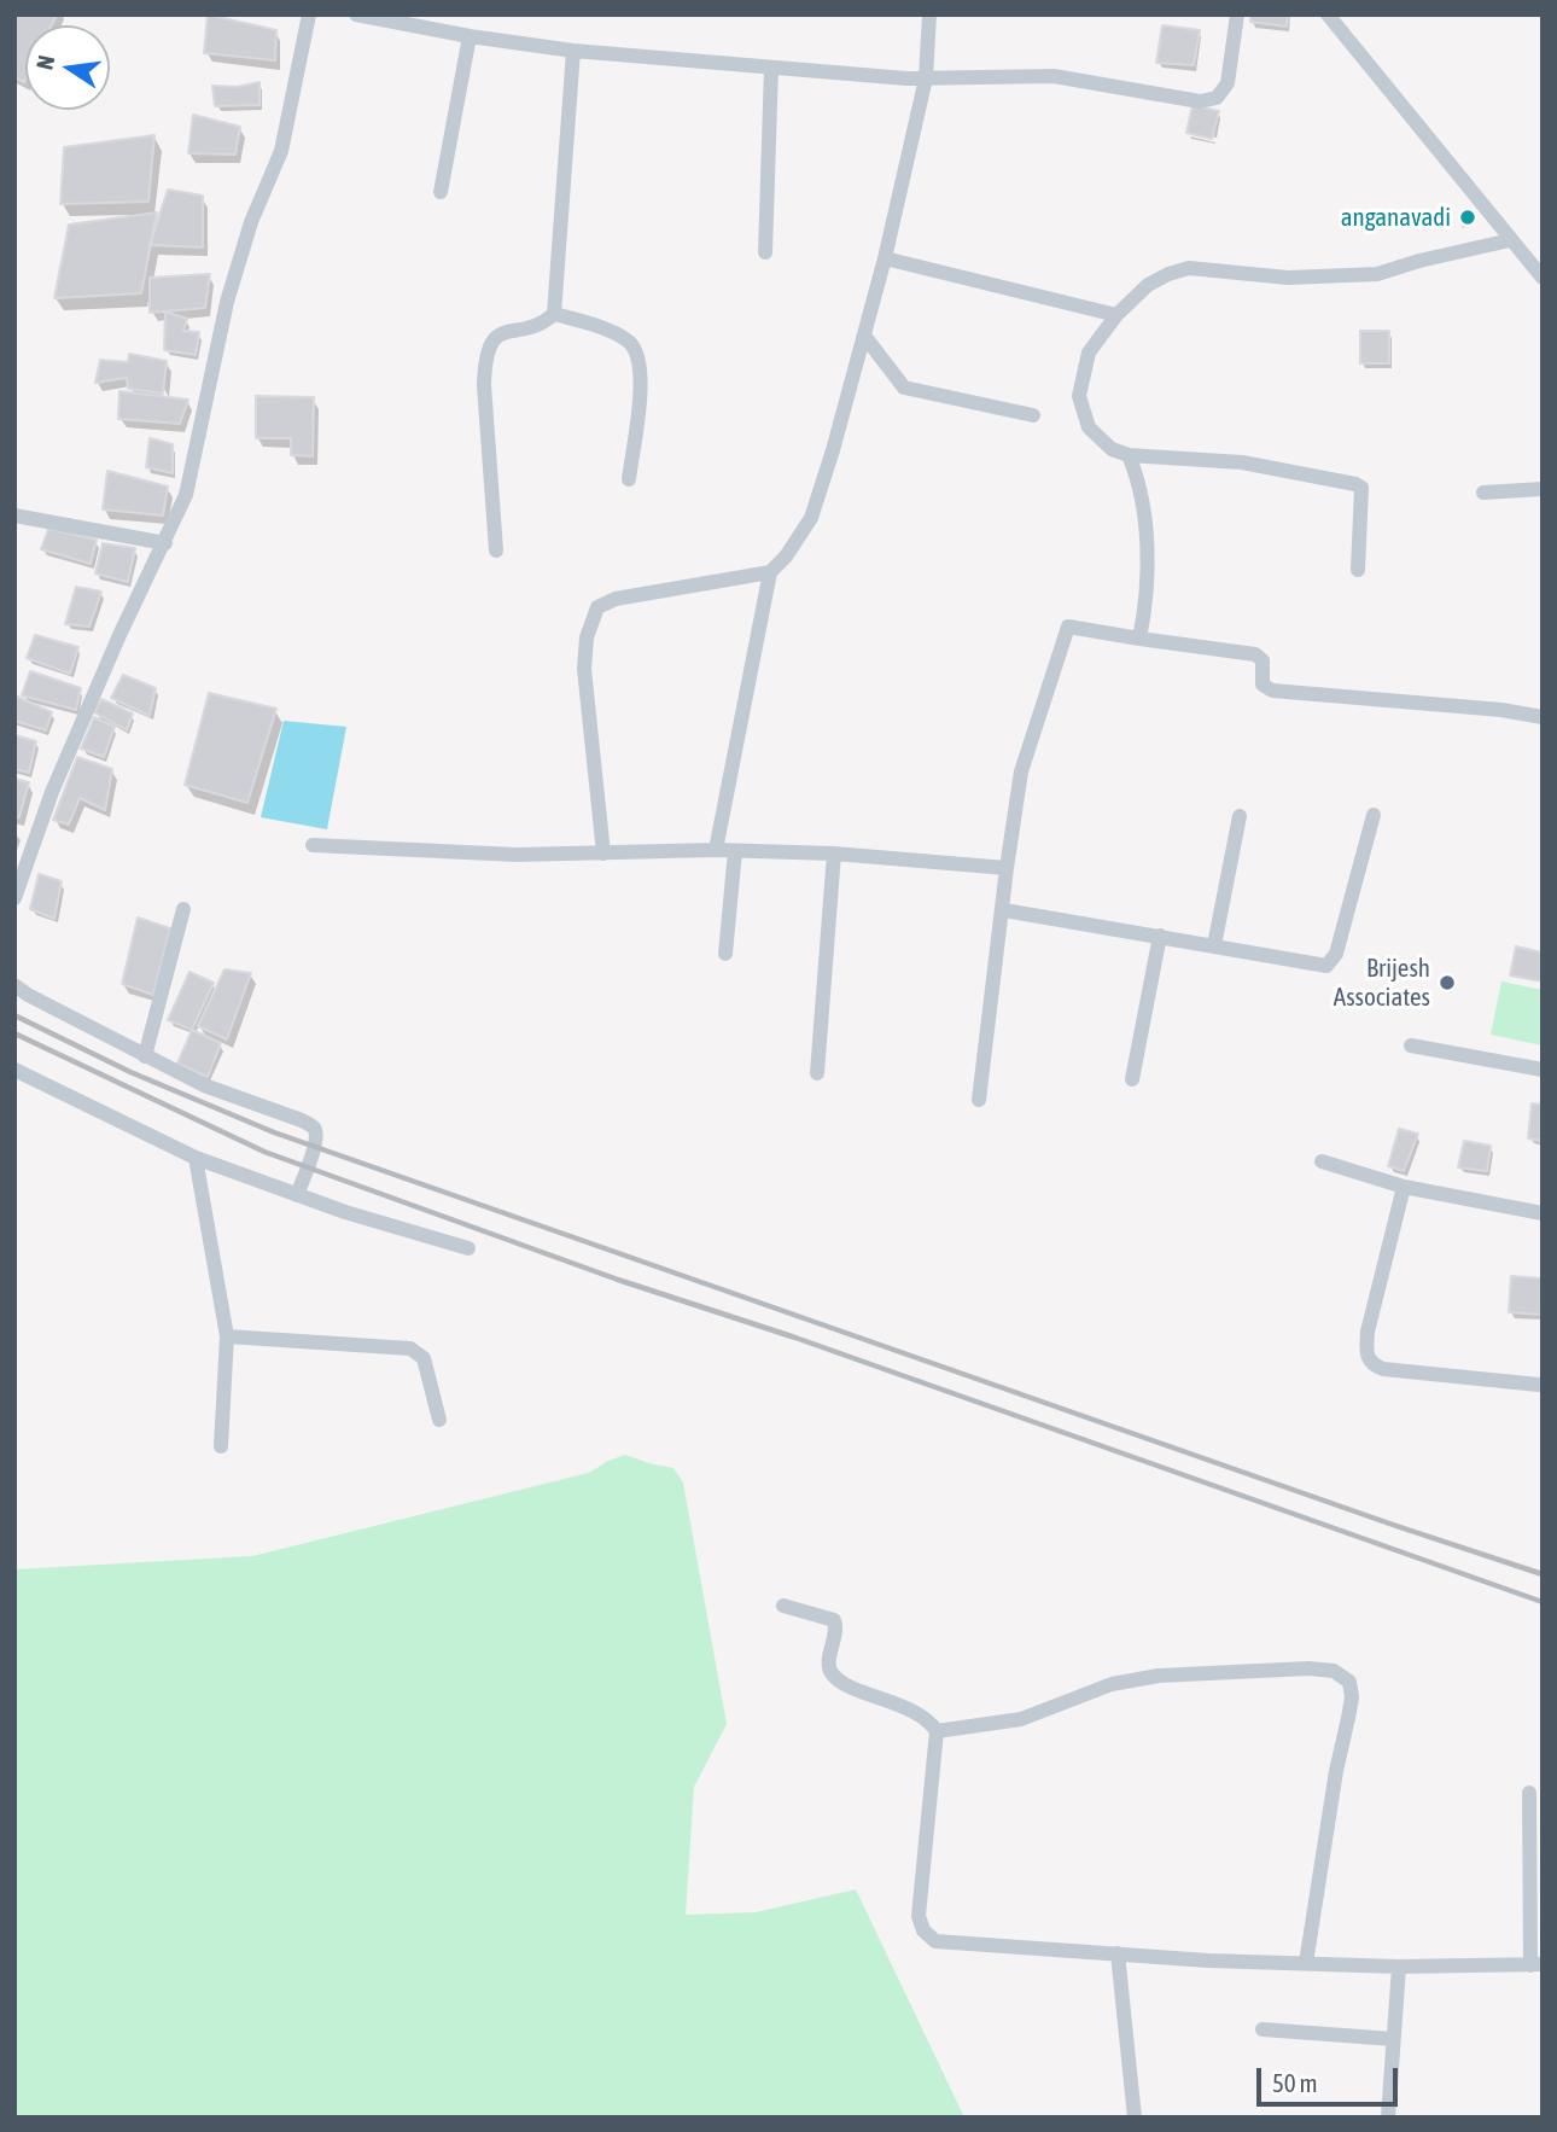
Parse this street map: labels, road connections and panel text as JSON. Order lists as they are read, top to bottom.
{
  "places": ["anganavadi", "Brijesh Associates"],
  "scale_bar": "50 m",
  "north": "left"
}
